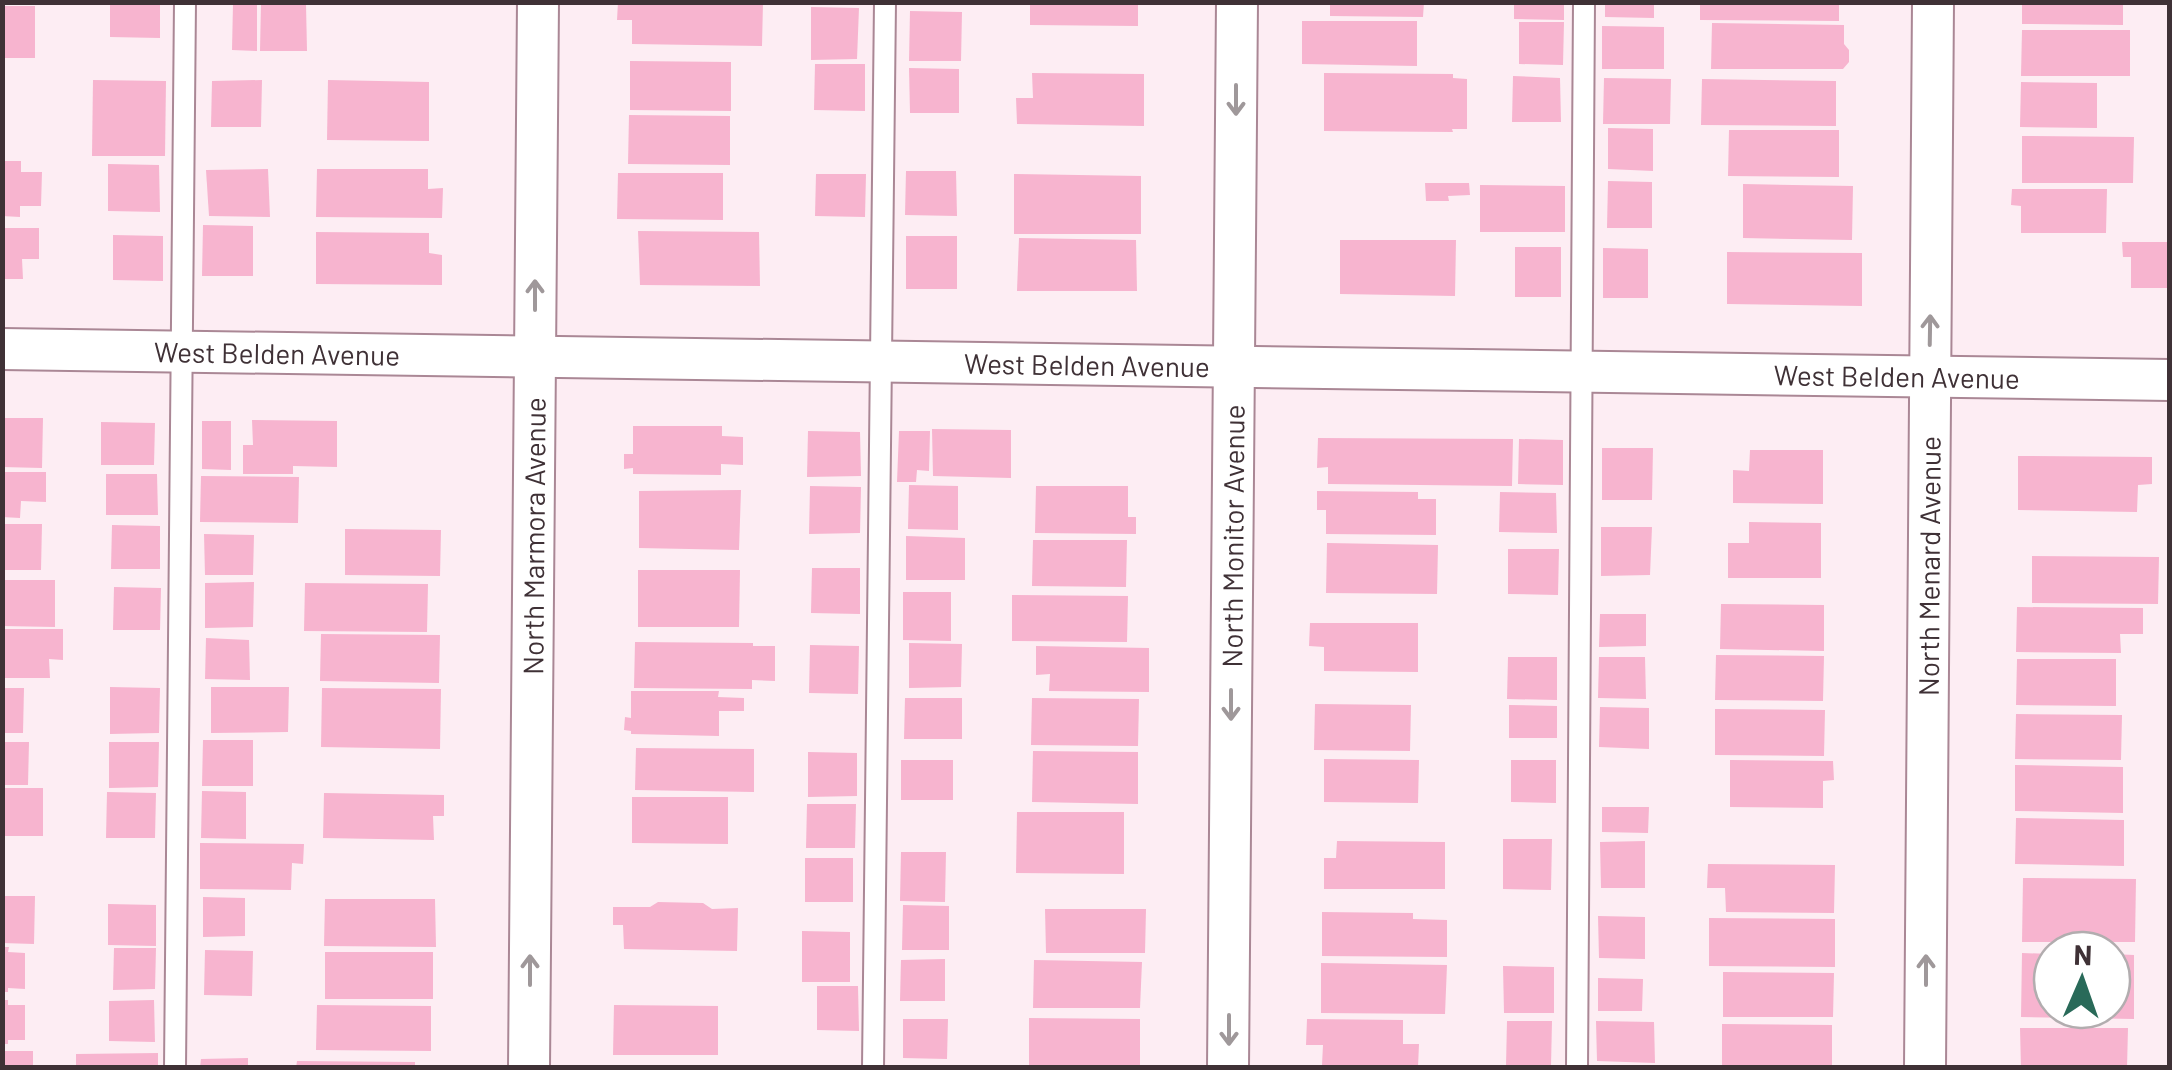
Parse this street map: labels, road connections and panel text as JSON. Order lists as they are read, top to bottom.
{
  "streets": {
    "street": [
      "West Belden Avenue",
      "North Marmora Avenue",
      "North Monitor Avenue",
      "North Menard Avenue"
    ]
  },
  "crossings": [
    ["West Belden Avenue", "North Marmora Avenue"],
    ["West Belden Avenue", "North Monitor Avenue"],
    ["West Belden Avenue", "North Menard Avenue"]
  ],
  "one_way": ["North Marmora Avenue", "North Monitor Avenue", "North Menard Avenue"],
  "north": "top"
}
